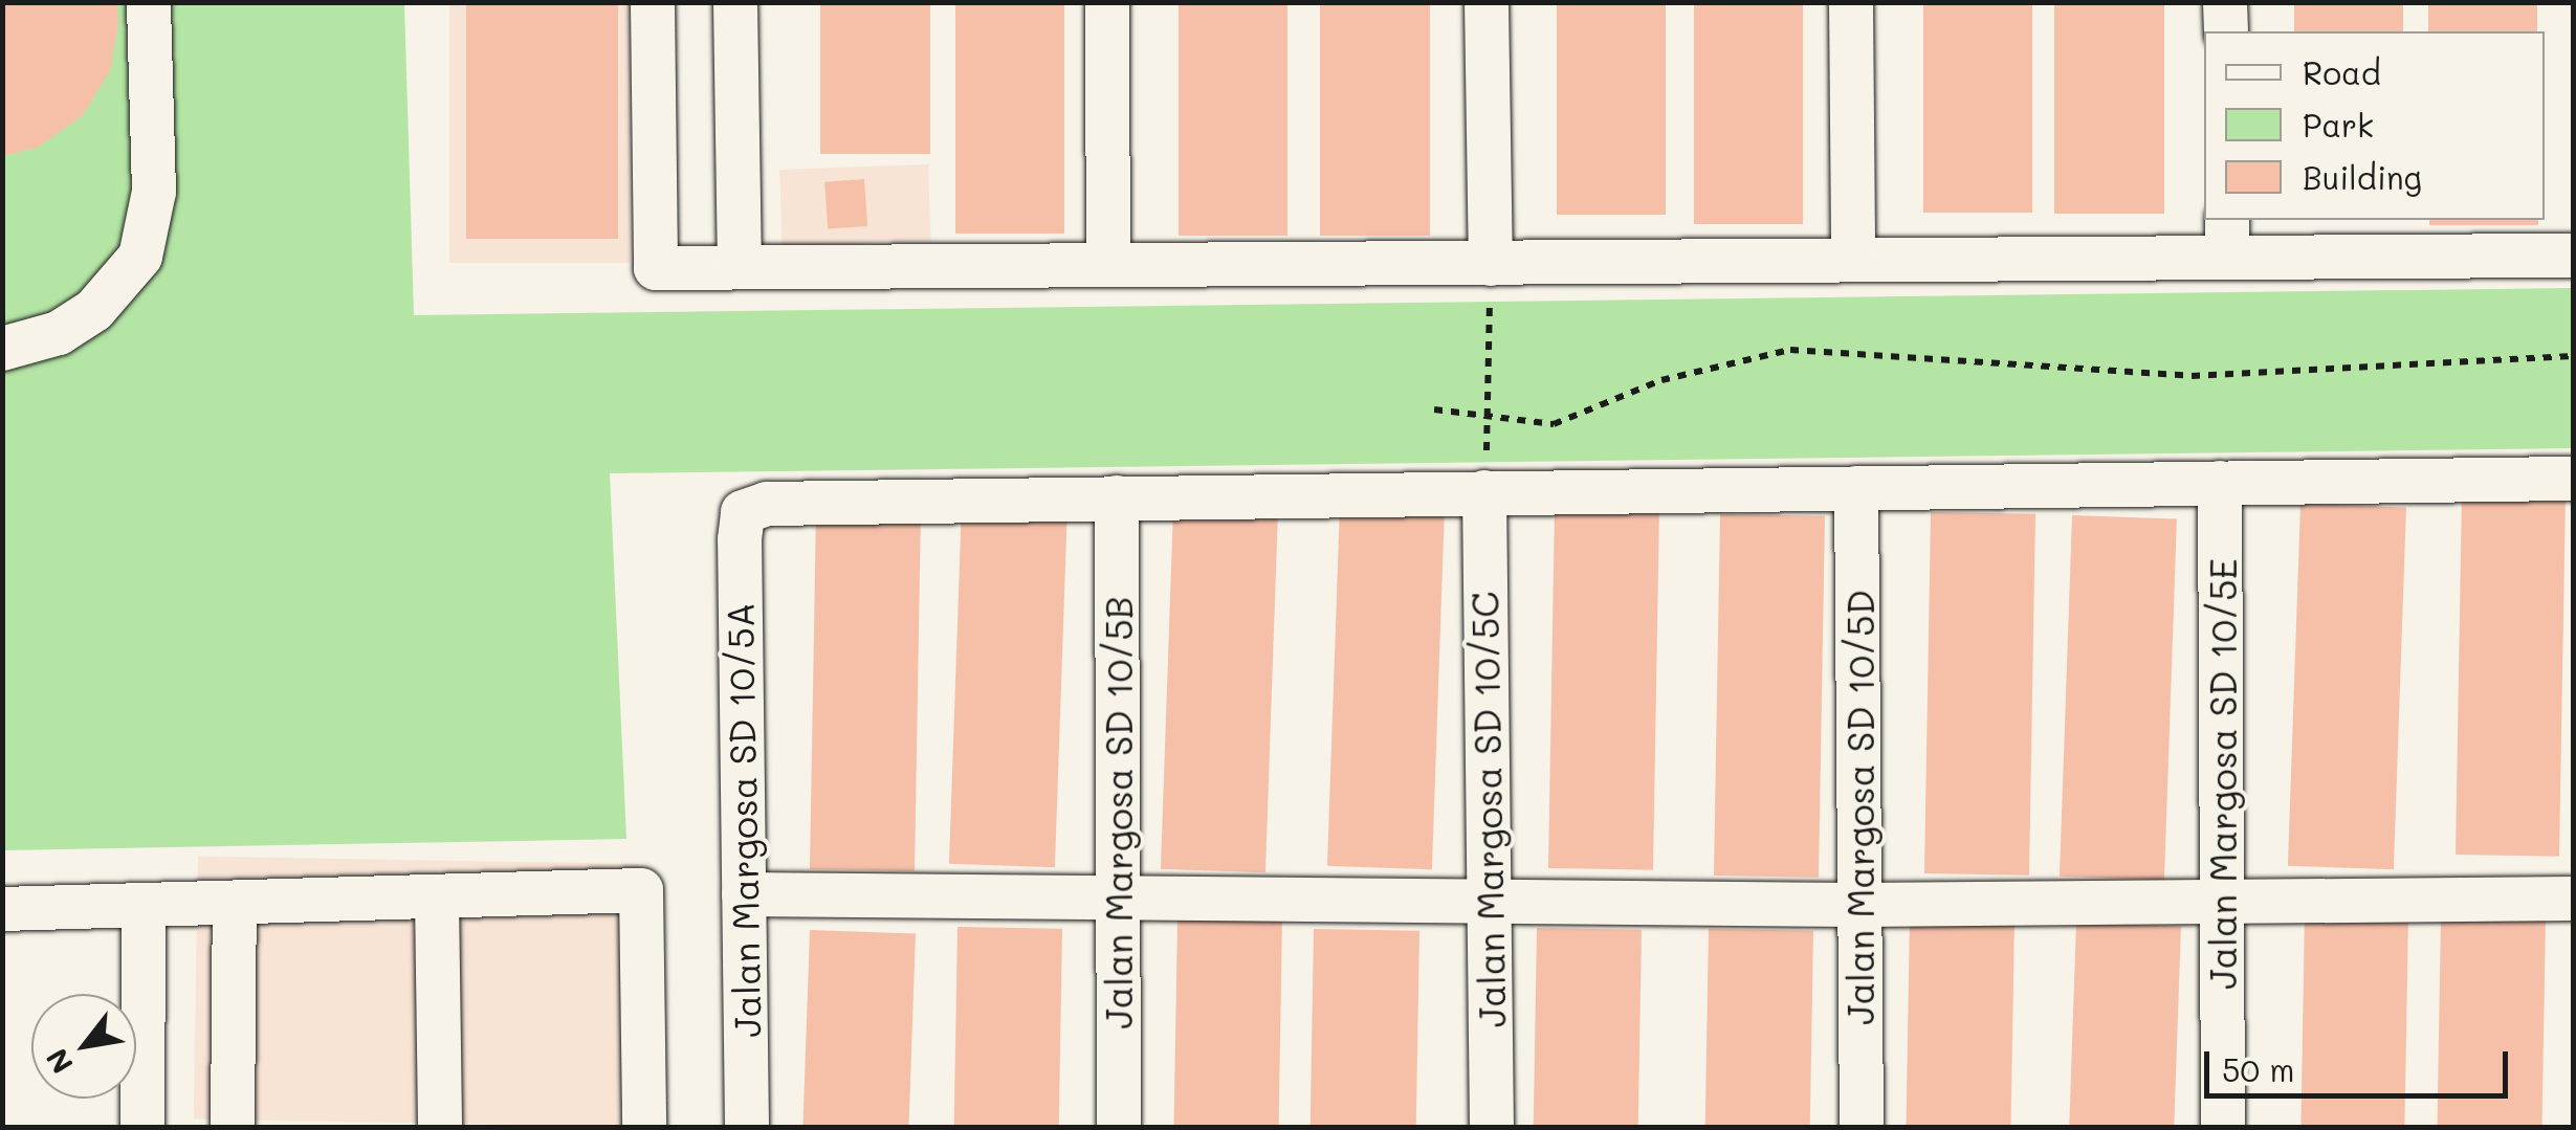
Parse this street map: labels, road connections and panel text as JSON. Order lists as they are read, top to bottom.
{
  "streets": {
    "street": [
      "Jalan Margosa SD 10/5E",
      "Jalan Margosa SD 10/5D",
      "Jalan Margosa SD 10/5C",
      "Jalan Margosa SD 10/5B",
      "Jalan Margosa SD 10/5A"
    ]
  },
  "crossings": [
    ["Jalan Margosa SD 10/5B", "Jalan Margosa SD 10/5A"]
  ],
  "legend": ["Road", "Park", "Building"],
  "scale_bar": "50 m",
  "north": "bottom left"
}
